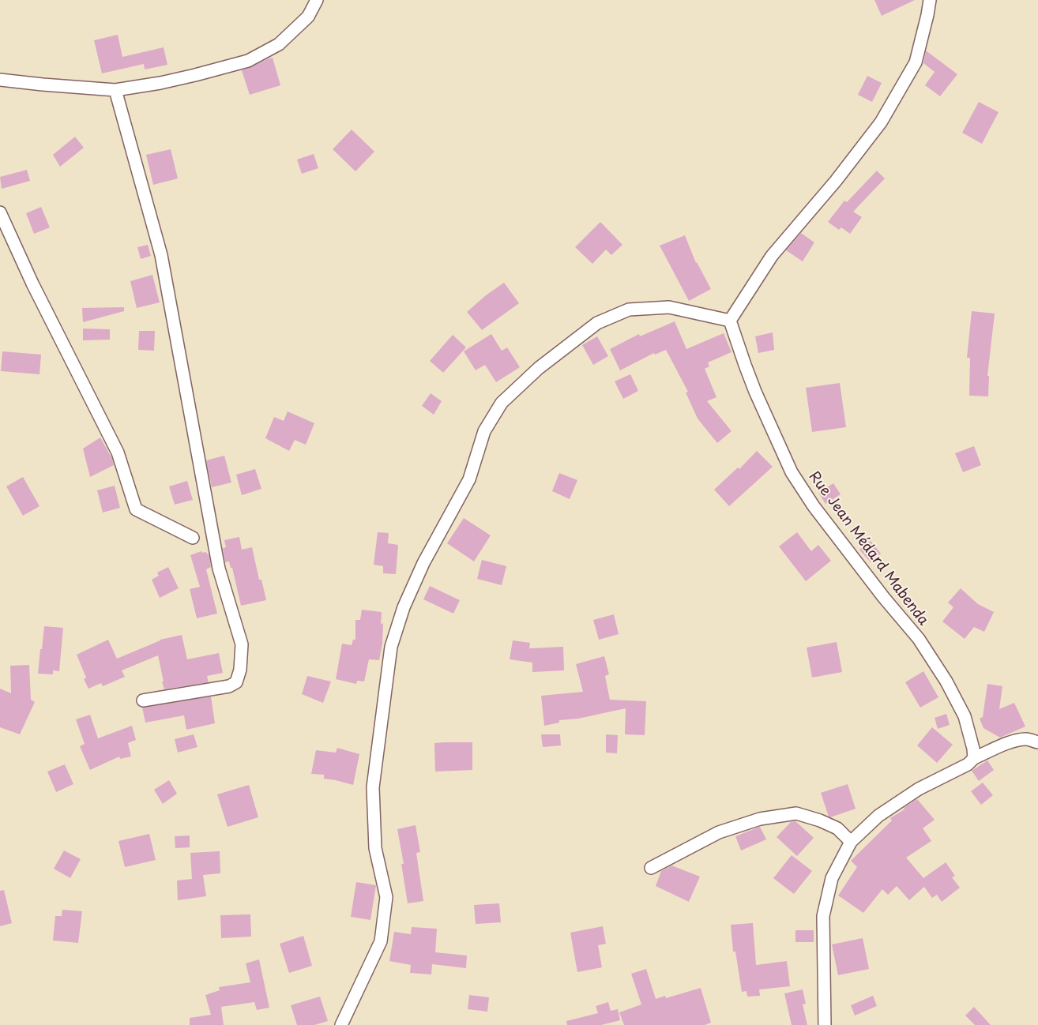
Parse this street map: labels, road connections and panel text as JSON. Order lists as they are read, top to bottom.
{
  "streets": {
    "street": ["Rue Jean Médard Mabenda"]
  }
}
